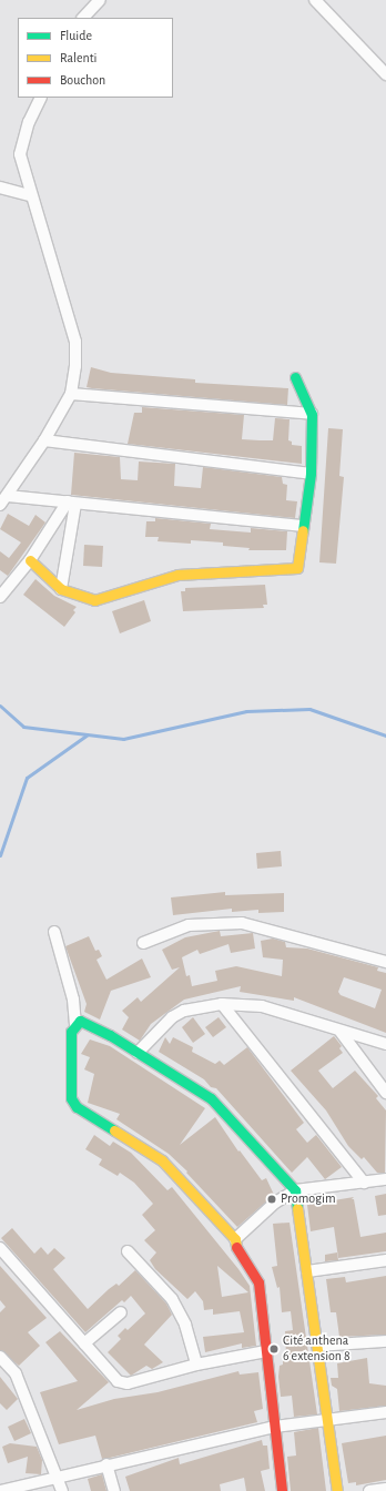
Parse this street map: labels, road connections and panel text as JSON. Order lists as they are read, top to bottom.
{
  "places": ["Promogim", "Cité anthena 6 extension 8"],
  "legend": ["Fluide", "Ralenti", "Bouchon"]
}
